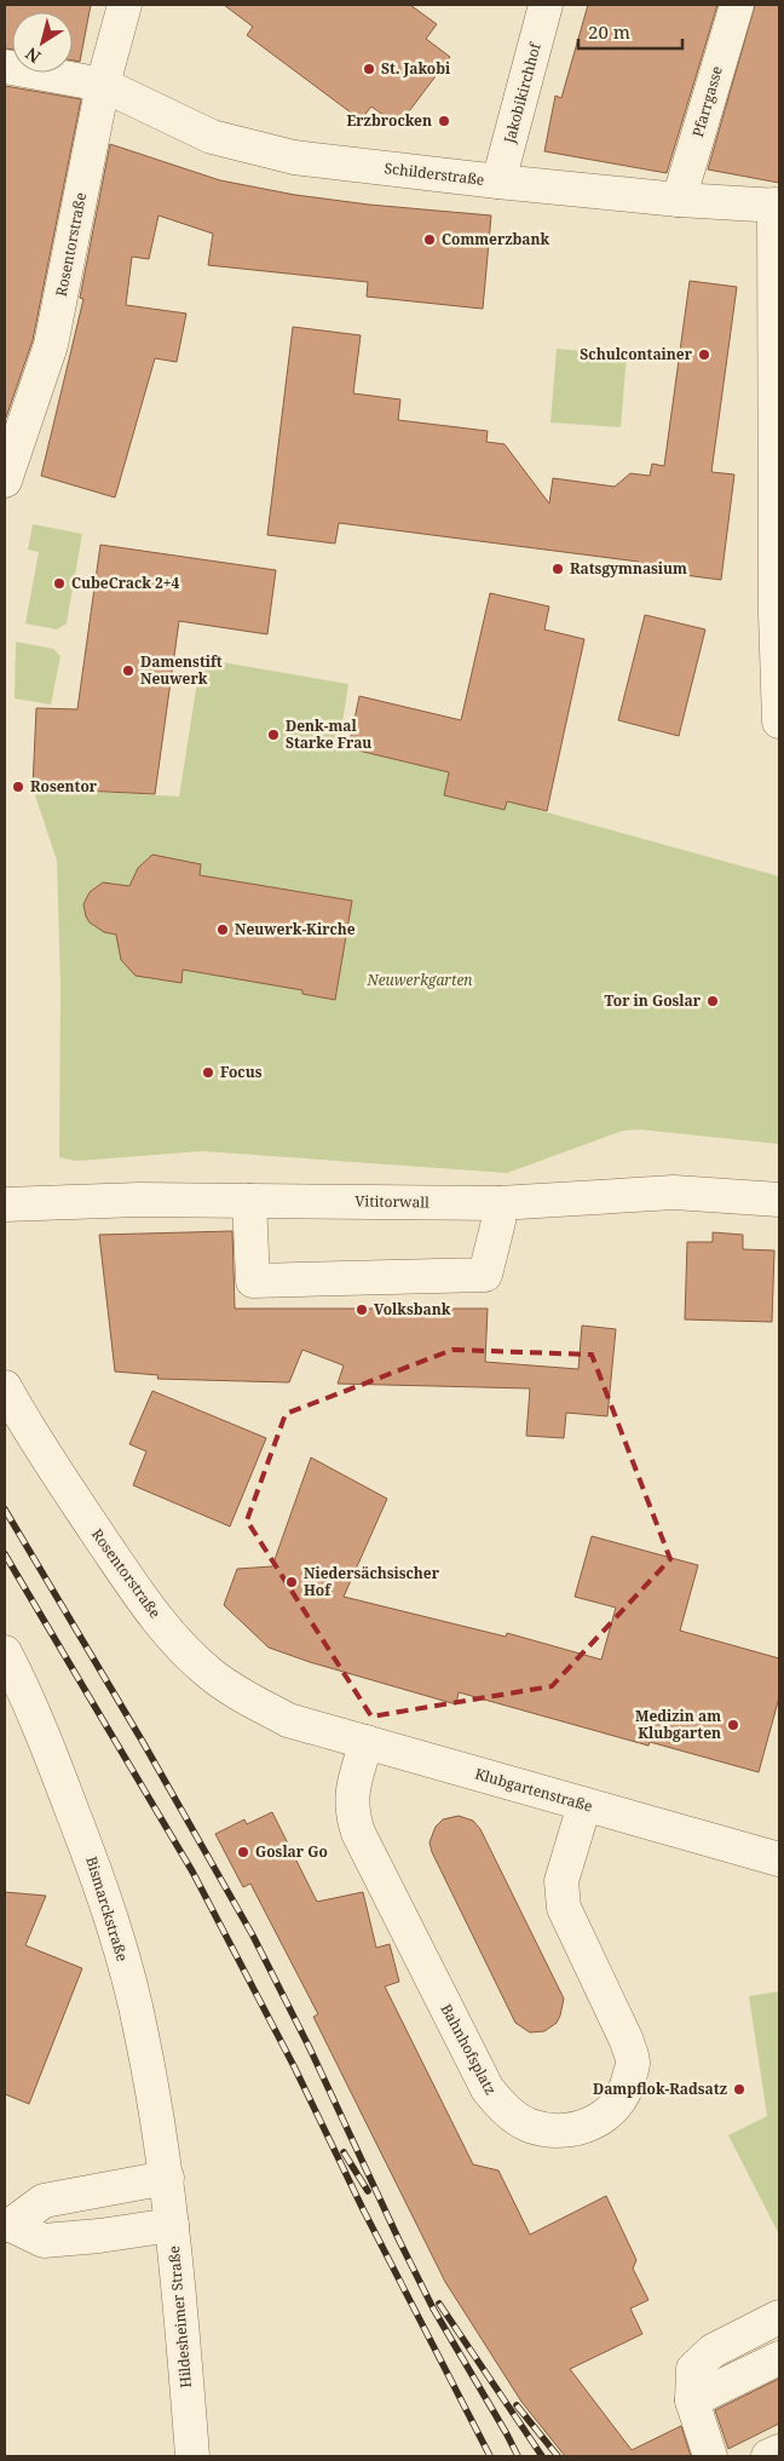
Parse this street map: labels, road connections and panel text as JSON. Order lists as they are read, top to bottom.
{
  "streets": {
    "street": [
      "Jakobikirchhof",
      "Pfarrgasse",
      "Schilderstraße",
      "Rosentorstraße",
      "Vititorwall",
      "Klubgartenstraße",
      "Bismarckstraße",
      "Bahnhofsplatz",
      "Hildesheimer Straße"
    ]
  },
  "crossings": [
    ["Jakobikirchhof", "Schilderstraße"],
    ["Pfarrgasse", "Schilderstraße"],
    ["Schilderstraße", "Rosentorstraße"],
    ["Rosentorstraße", "Klubgartenstraße"],
    ["Klubgartenstraße", "Bahnhofsplatz"],
    ["Bismarckstraße", "Hildesheimer Straße"]
  ],
  "parks": ["Neuwerkgarten"],
  "places": [
    "St. Jakobi",
    "Erzbrocken",
    "Commerzbank",
    "Schulcontainer",
    "Ratsgymnasium",
    "CubeCrack 2+4",
    "Damenstift Neuwerk",
    "Denk-mal Starke Frau",
    "Rosentor",
    "Neuwerk-Kirche",
    "Tor in Goslar",
    "Focus",
    "Volksbank",
    "Niedersächsischer Hof",
    "Medizin am Klubgarten",
    "Goslar Go",
    "Dampflok-Radsatz"
  ],
  "scale_bar": "20 m",
  "north": "bottom left"
}
